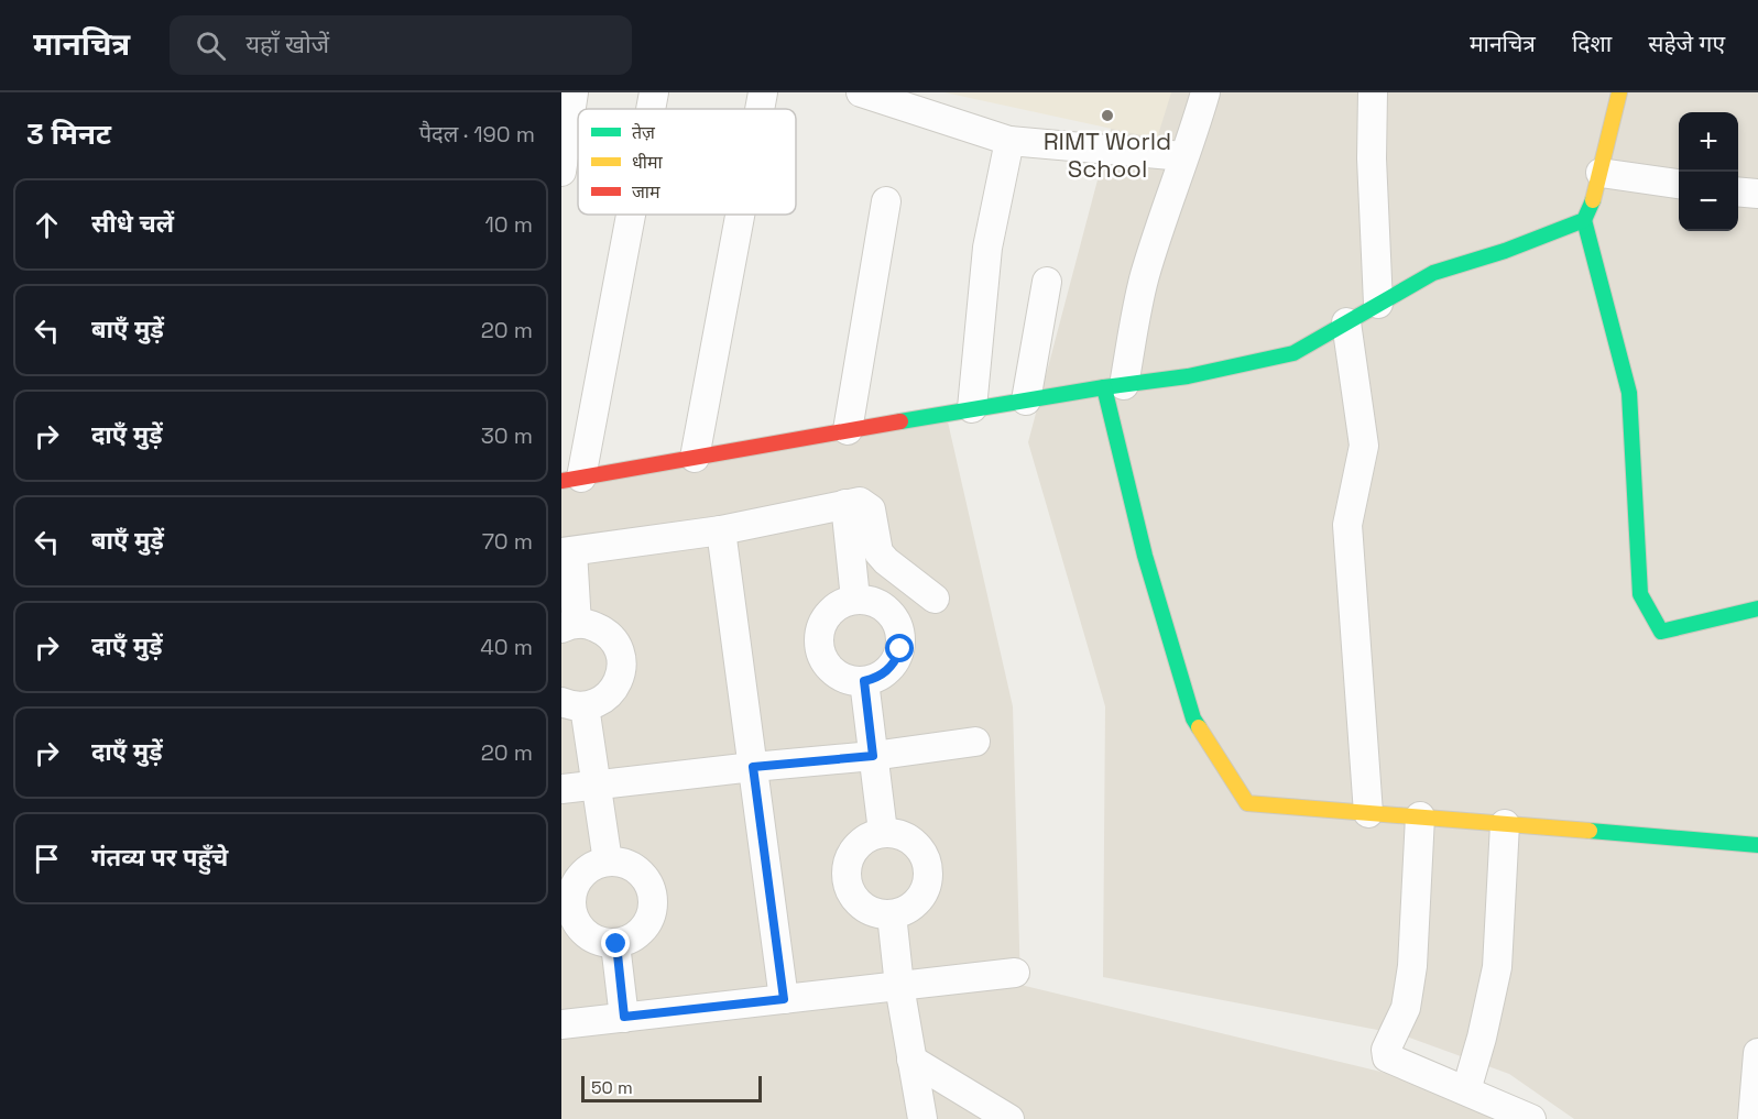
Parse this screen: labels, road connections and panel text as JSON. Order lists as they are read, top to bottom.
{
  "places": ["RIMT World School"],
  "legend": ["तेज़", "धीमा", "जाम"],
  "scale_bar": "50 m",
  "page": {
    "header": "मानचित्र",
    "search": "यहाँ खोजें",
    "nav": ["मानचित्र", "दिशा", "सहेजे गए"],
    "heading": ["3 मिनट", "पैदल · 190 m"],
    "map_buttons": ["+", "−"],
    "list": [
      ["सीधे चलें", "10 m"],
      ["बाएँ मुड़ें", "20 m"],
      ["दाएँ मुड़ें", "30 m"],
      ["बाएँ मुड़ें", "70 m"],
      ["दाएँ मुड़ें", "40 m"],
      ["दाएँ मुड़ें", "20 m"],
      "गंतव्य पर पहुँचे"
    ],
    "scale": "50 m"
  }
}
